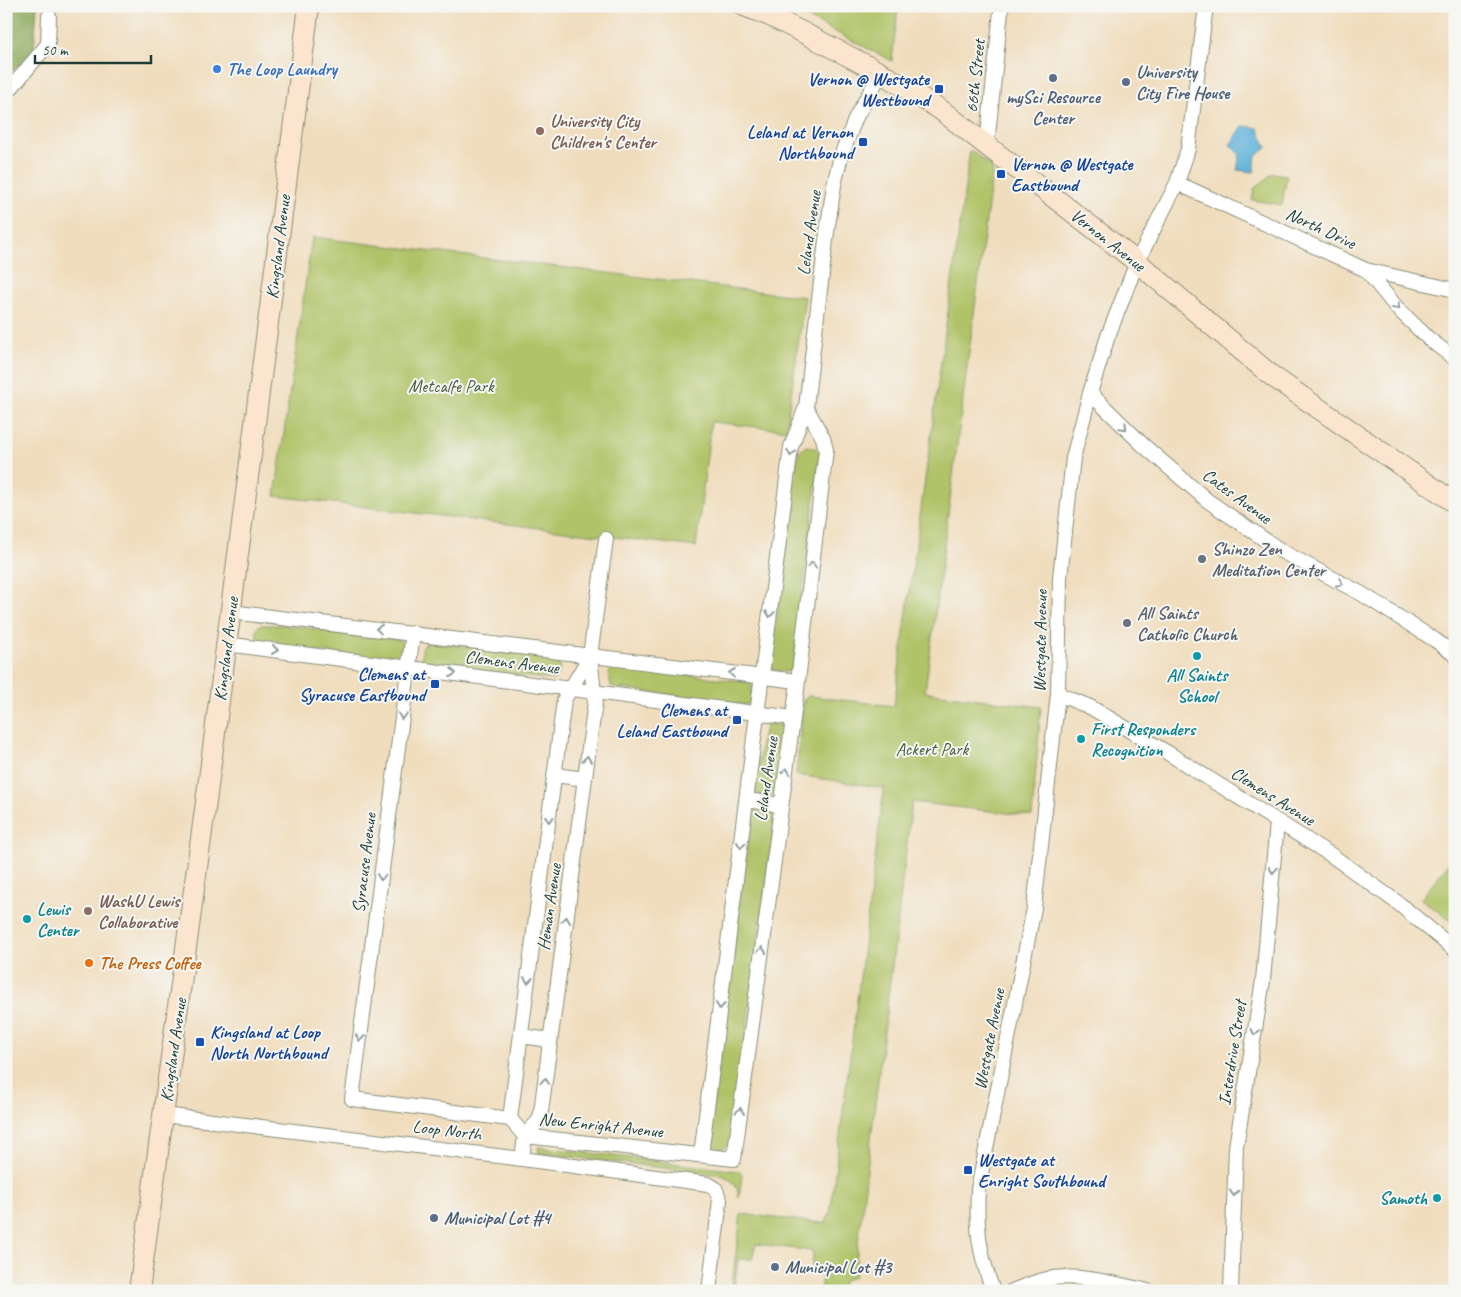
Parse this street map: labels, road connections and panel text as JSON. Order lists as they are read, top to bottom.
{
  "streets": {
    "street": [
      "66th Street",
      "North Drive",
      "Leland Avenue",
      "Vernon Avenue",
      "Kingsland Avenue",
      "Cates Avenue",
      "Westgate Avenue",
      "Clemens Avenue",
      "Syracuse Avenue",
      "Heman Avenue",
      "Interdrive Street",
      "New Enright Avenue",
      "Loop North"
    ]
  },
  "crossings": [
    ["66th Street", "Vernon Avenue"],
    ["North Drive", "Westgate Avenue"],
    ["Leland Avenue", "Vernon Avenue"],
    ["Leland Avenue", "Clemens Avenue"],
    ["Leland Avenue", "New Enright Avenue"],
    ["Vernon Avenue", "Westgate Avenue"],
    ["Kingsland Avenue", "Clemens Avenue"],
    ["Kingsland Avenue", "Loop North"],
    ["Cates Avenue", "Westgate Avenue"],
    ["Westgate Avenue", "Clemens Avenue"],
    ["Clemens Avenue", "Syracuse Avenue"],
    ["Clemens Avenue", "Heman Avenue"],
    ["Clemens Avenue", "Interdrive Street"],
    ["Syracuse Avenue", "Heman Avenue"],
    ["Syracuse Avenue", "New Enright Avenue"],
    ["Heman Avenue", "New Enright Avenue"]
  ],
  "one_way": ["Cates Avenue", "Interdrive Street"],
  "parks": ["Metcalfe Park", "Ackert Park"],
  "places": {
    "other": [
      "The Loop Laundry",
      "mySci Resource Center",
      "University City Fire House",
      "University City Children's Center",
      "Shinzo Zen Meditation Center",
      "All Saints Catholic Church",
      "All Saints School",
      "First Responders Recognition",
      "WashU Lewis Collaborative",
      "Lewis Center",
      "The Press Coffee",
      "Samoth",
      "Municipal Lot #4",
      "Municipal Lot #3"
    ],
    "transit": [
      "Vernon @ Westgate Westbound",
      "Leland at Vernon Northbound",
      "Vernon @ Westgate Eastbound",
      "Clemens at Syracuse Eastbound",
      "Clemens at Leland Eastbound",
      "Kingsland at Loop North Northbound",
      "Westgate at Enright Southbound"
    ]
  },
  "scale_bar": "50 m"
}
